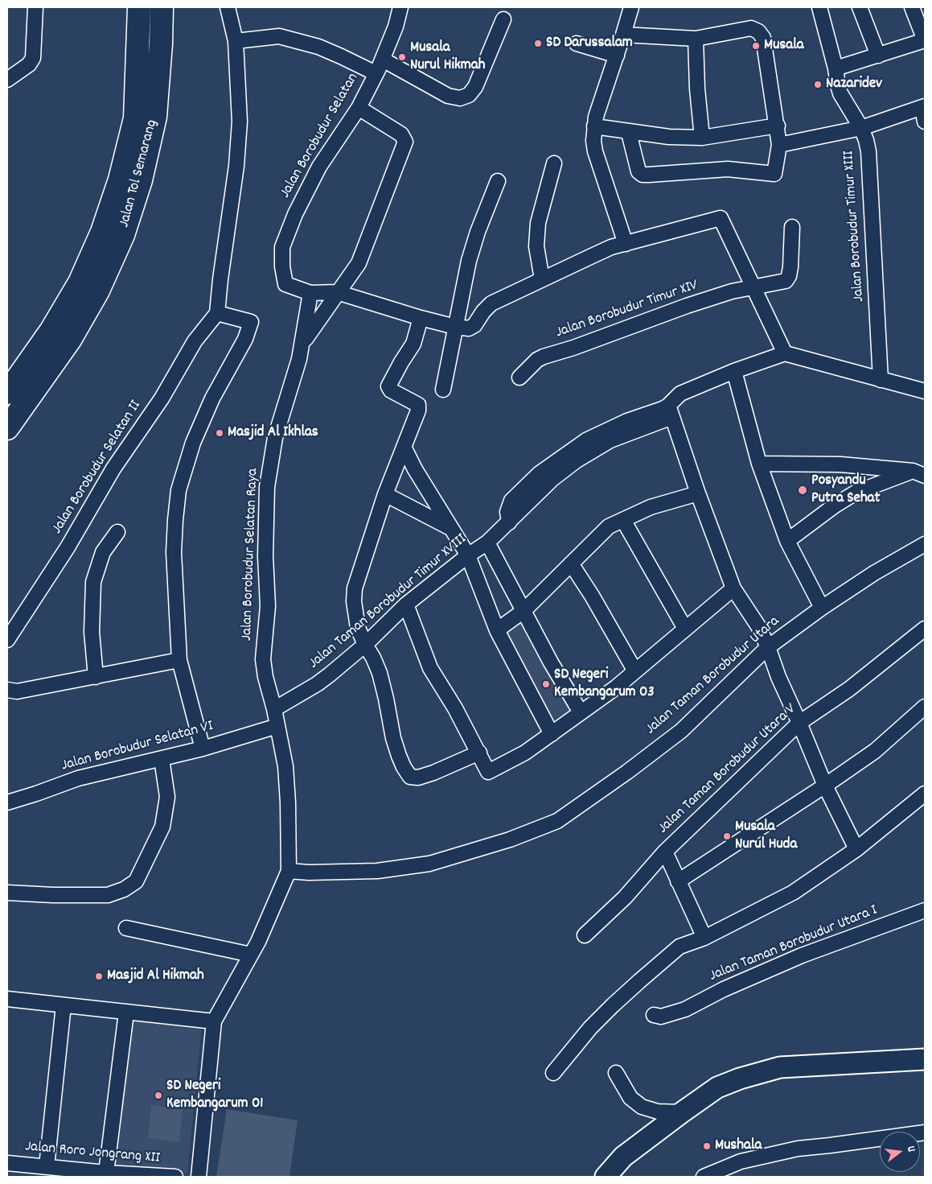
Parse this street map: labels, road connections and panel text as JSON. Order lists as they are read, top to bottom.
{
  "streets": {
    "highway": ["Jalan Tol Semarang"],
    "street": [
      "Jalan Borobudur Selatan",
      "Jalan Borobudur Timur XIII",
      "Jalan Borobudur Timur XIV",
      "Jalan Borobudur Selatan II",
      "Jalan Borobudur Selatan Raya",
      "Jalan Taman Borobudur Timur XVIII",
      "Jalan Taman Borobudur Utara",
      "Jalan Borobudur Selatan VI",
      "Jalan Taman Borobudur Utara V",
      "Jalan Taman Borobudur Utara I",
      "Jalan Roro Jongrang XII"
    ]
  },
  "crossings": [
    ["Jalan Borobudur Selatan", "Jalan Borobudur Selatan Raya"],
    ["Jalan Borobudur Selatan Raya", "Jalan Taman Borobudur Timur XVIII"],
    ["Jalan Borobudur Selatan Raya", "Jalan Taman Borobudur Utara"],
    ["Jalan Borobudur Selatan Raya", "Jalan Borobudur Selatan VI"]
  ],
  "places": [
    "SD Darussalam",
    "Musala",
    "Musala Nurul Hikmah",
    "Nazaridev",
    "Masjid Al Ikhlas",
    "Posyandu Putra Sehat",
    "SD Negeri Kembangarum 03",
    "Musala Nurul Huda",
    "Masjid Al Hikmah",
    "SD Negeri Kembangarum 01",
    "Mushala"
  ],
  "north": "right"
}
